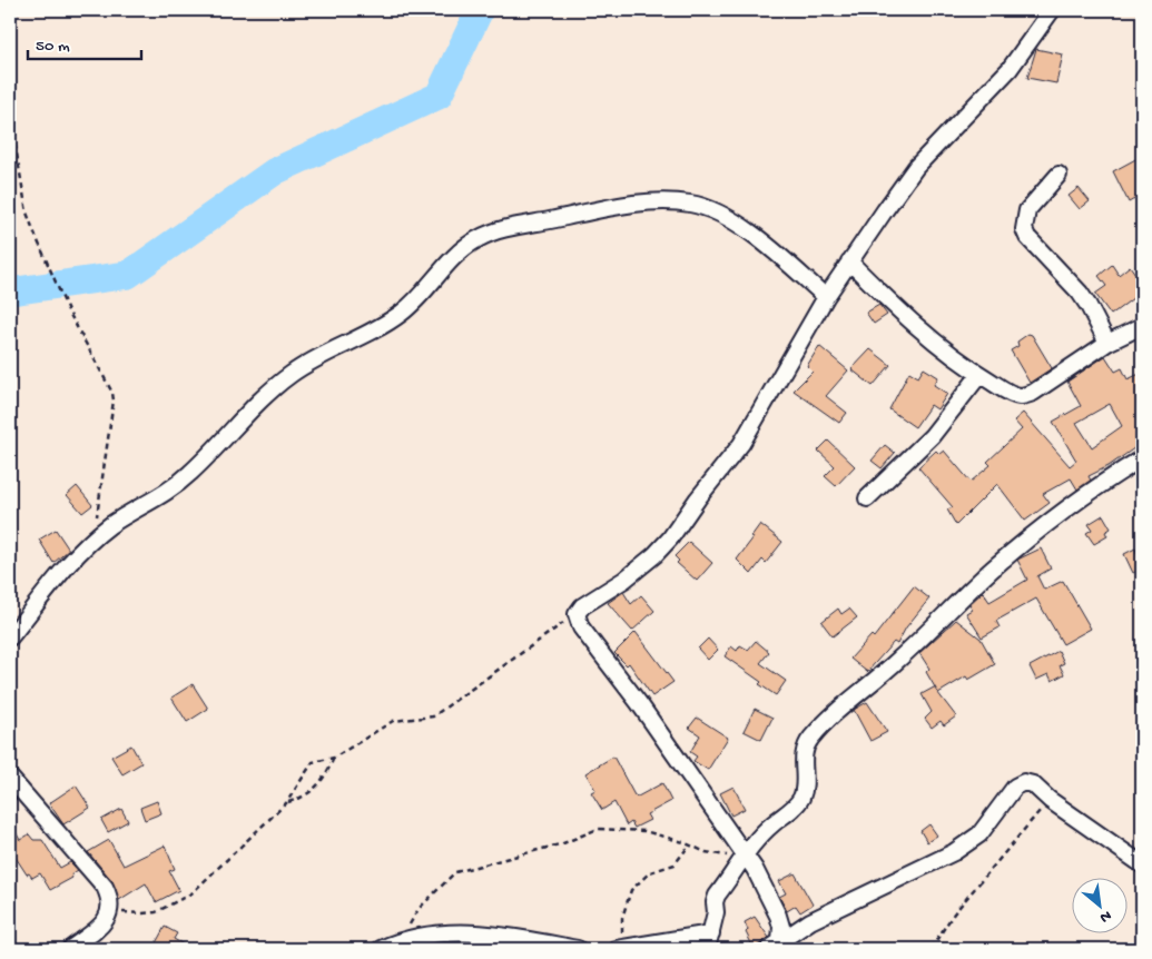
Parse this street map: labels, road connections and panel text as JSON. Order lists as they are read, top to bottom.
{
  "scale_bar": "50 m",
  "north": "bottom right"
}
